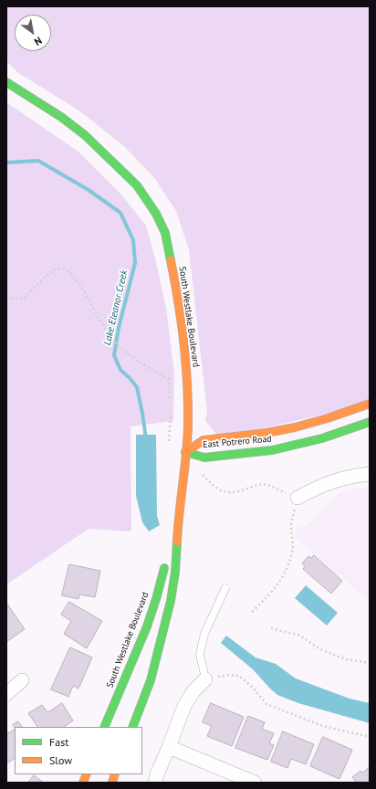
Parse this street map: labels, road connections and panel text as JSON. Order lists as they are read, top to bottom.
{
  "streets": {
    "main road": ["South Westlake Boulevard", "East Potrero Road"]
  },
  "crossings": [
    ["South Westlake Boulevard", "East Potrero Road"]
  ],
  "water": ["Lake Eleanor Creek"],
  "legend": ["Fast", "Slow"],
  "north": "bottom right"
}
